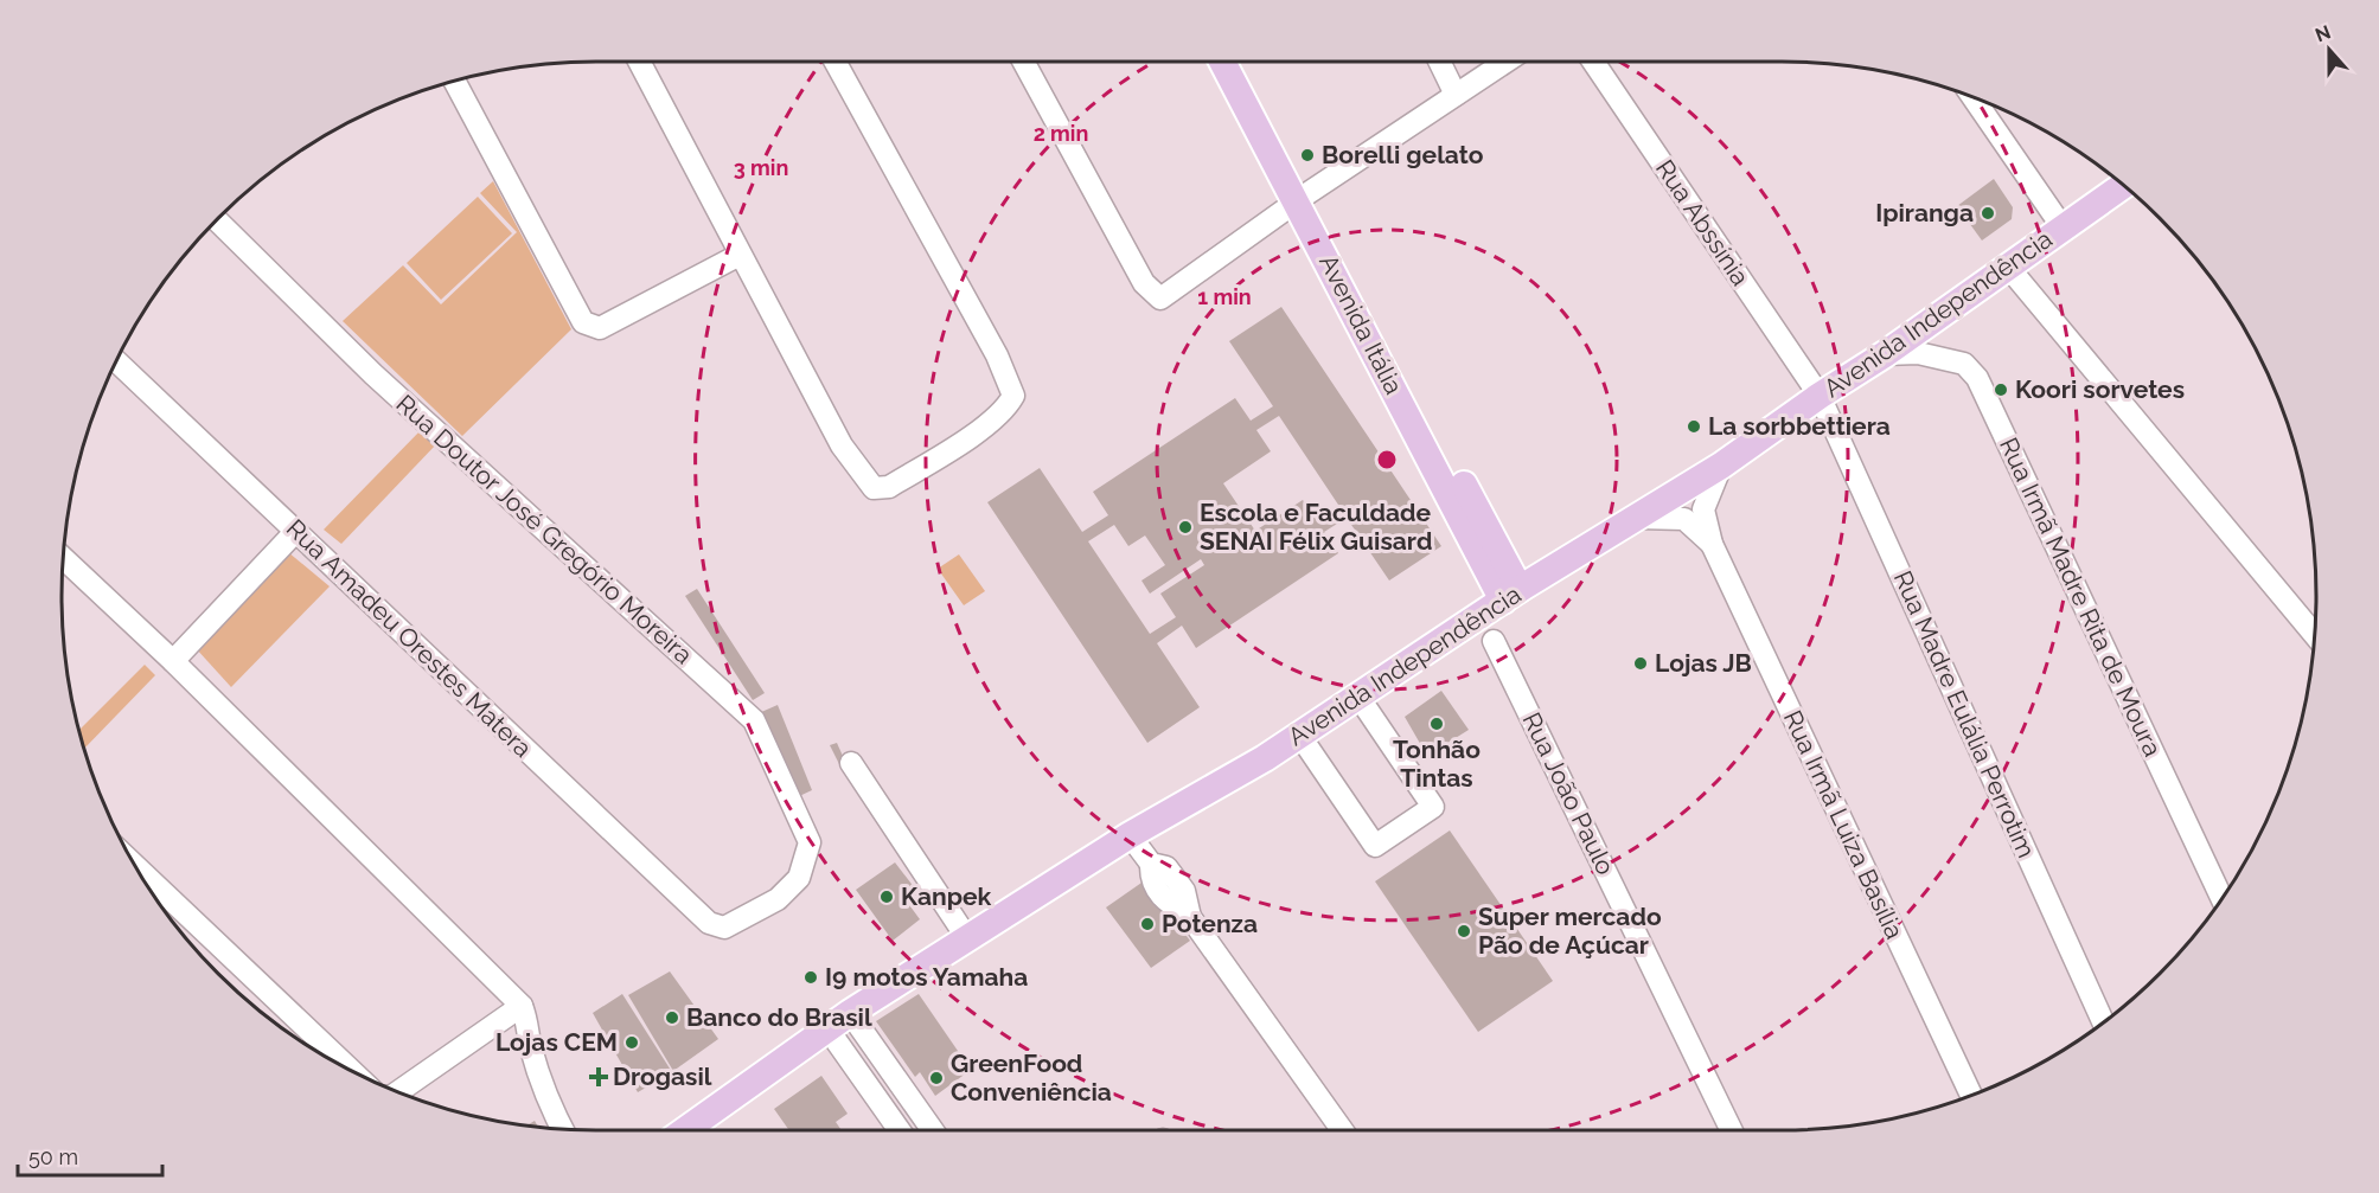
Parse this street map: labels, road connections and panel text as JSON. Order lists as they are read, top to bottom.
{
  "streets": {
    "main road": ["Avenida Independência", "Avenida Itália"],
    "street": [
      "Rua Abssínia",
      "Rua Doutor José Gregório Moreira",
      "Rua Irmã Madre Rita de Moura",
      "Rua Amadeu Orestes Matera",
      "Rua Madre Eulália Perrotim",
      "Rua João Paulo",
      "Rua Irmã Luiza Basília"
    ]
  },
  "crossings": [
    ["Rua Abssínia", "Avenida Independência"],
    ["Rua Abssínia", "Rua Madre Eulália Perrotim"],
    ["Avenida Independência", "Avenida Itália"],
    ["Avenida Independência", "Rua Irmã Madre Rita de Moura"],
    ["Avenida Independência", "Rua Madre Eulália Perrotim"],
    ["Avenida Independência", "Rua Irmã Luiza Basília"],
    ["Rua Doutor José Gregório Moreira", "Rua Amadeu Orestes Matera"]
  ],
  "places": {
    "other": [
      "Borelli gelato",
      "Ipiranga",
      "Koori sorvetes",
      "La sorbbettiera",
      "Escola e Faculdade SENAI Félix Guisard",
      "Lojas JB",
      "Tonhão Tintas",
      "Kanpek",
      "Potenza",
      "Super mercado Pão de Açúcar",
      "I9 motos Yamaha",
      "Banco do Brasil",
      "Lojas CEM",
      "GreenFood Conveniência"
    ],
    "health": ["Drogasil"]
  },
  "scale_bar": "50 m",
  "north": "top",
  "rings": ["2 min", "3 min", "1 min"]
}
